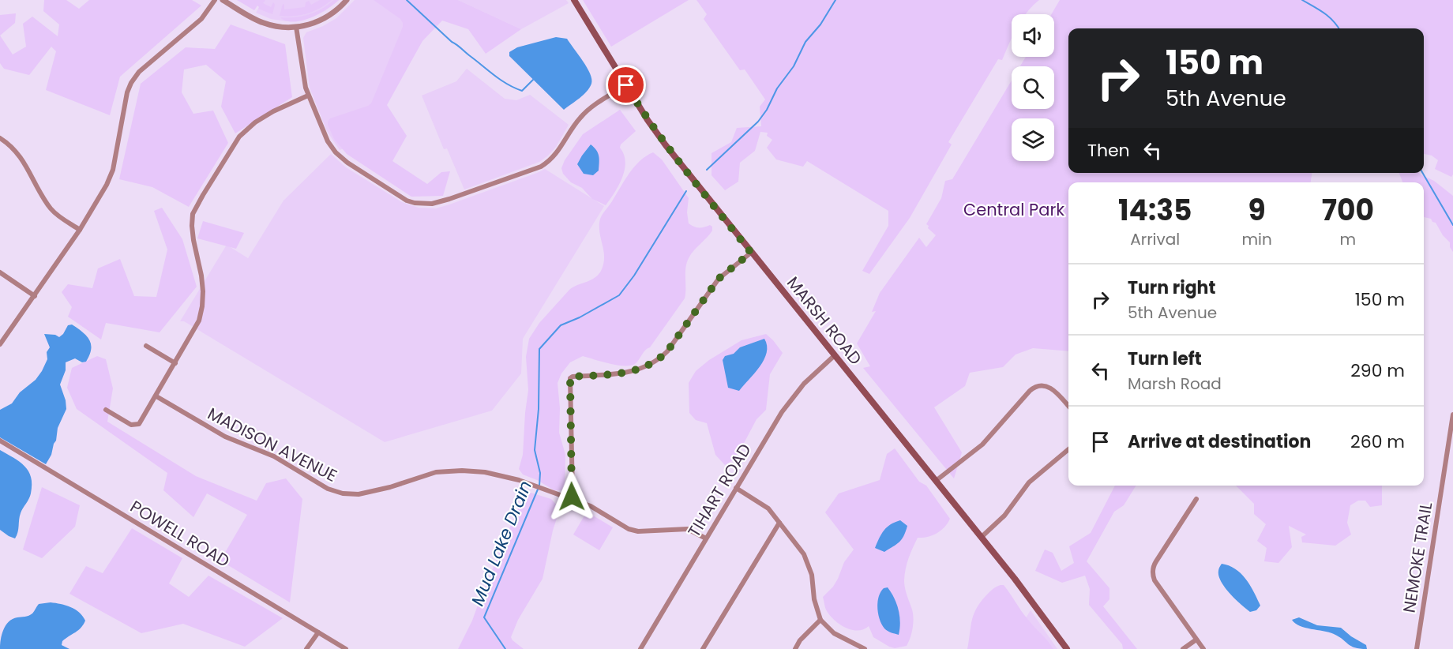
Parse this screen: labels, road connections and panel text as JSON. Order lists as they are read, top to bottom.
{
  "streets": {
    "main road": ["MARSH ROAD"],
    "street": [
      "MADISON AVENUE",
      "TIHART ROAD",
      "POWELL ROAD",
      "NEMOKE TRAIL"
    ]
  },
  "crossings": [
    ["MARSH ROAD", "TIHART ROAD"],
    ["MADISON AVENUE", "TIHART ROAD"]
  ],
  "water": ["Mud Lake Drain"],
  "parks": ["Central Park"],
  "page": {
    "turn": ["150 m", "5th Avenue"],
    "then": "Then",
    "eta": [
      "14:35",
      "Arrival",
      "9",
      "min",
      "700",
      "m"
    ],
    "list": [
      {
        "name": "Turn right",
        "note": "5th Avenue",
        "value": "150 m"
      },
      {
        "name": "Turn left",
        "note": "Marsh Road",
        "value": "290 m"
      },
      {
        "name": "Arrive at destination",
        "value": "260 m"
      }
    ]
  }
}
